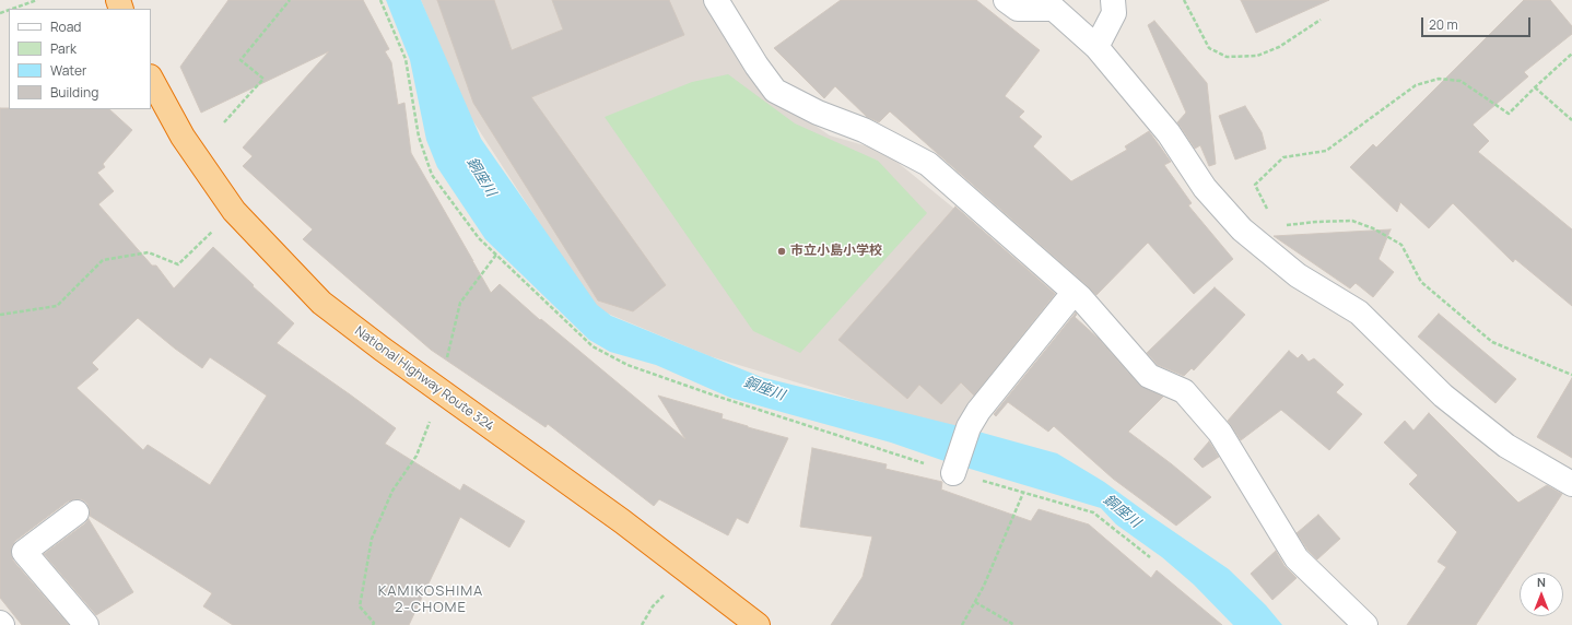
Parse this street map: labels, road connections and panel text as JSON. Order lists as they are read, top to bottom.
{
  "streets": {
    "highway": ["National Highway Route 324"]
  },
  "districts": ["KAMIKOSHIMA 2-CHOME"],
  "water": ["銅座川"],
  "places": ["市立小島小学校"],
  "legend": [
    "Road",
    "Park",
    "Water",
    "Building"
  ],
  "scale_bar": "20 m",
  "north": "top"
}
